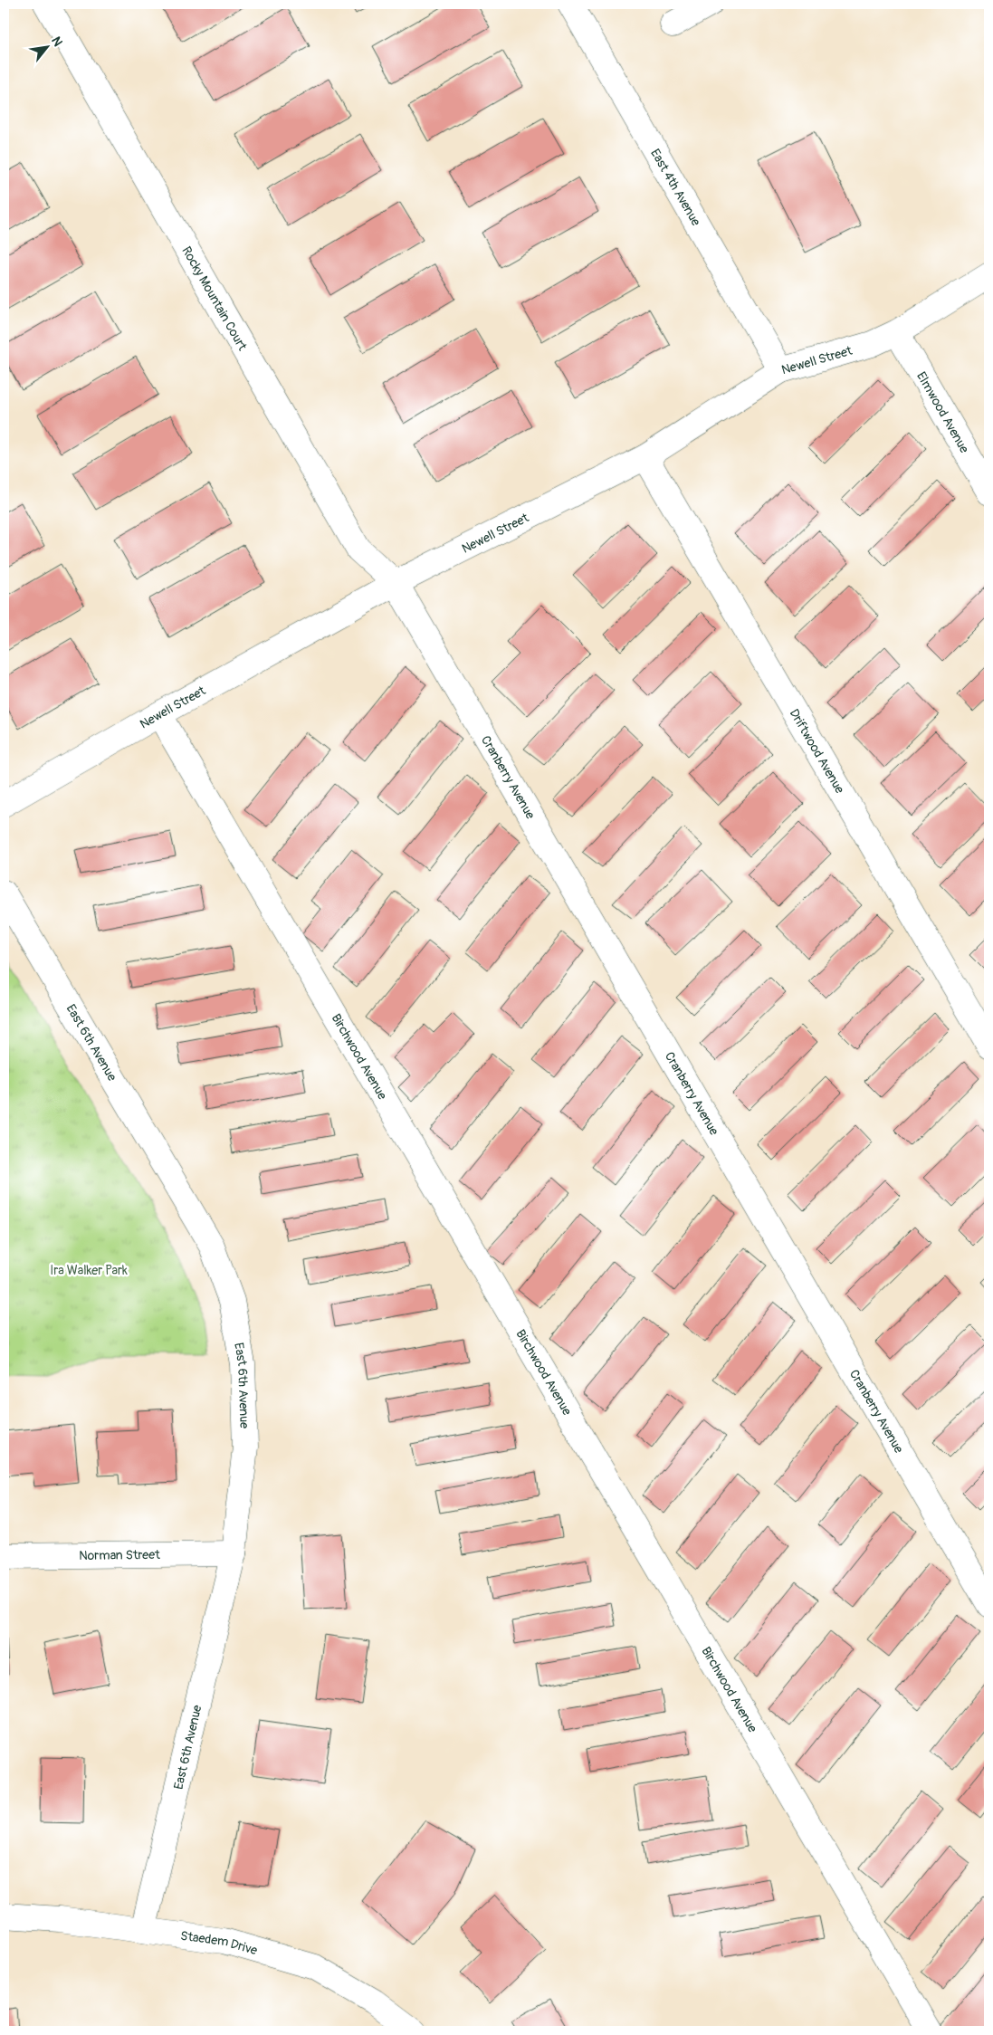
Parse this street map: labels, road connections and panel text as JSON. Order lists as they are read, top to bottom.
{
  "streets": {
    "street": [
      "East 4th Avenue",
      "Rocky Mountain Court",
      "Newell Street",
      "Elmwood Avenue",
      "Driftwood Avenue",
      "Cranberry Avenue",
      "East 6th Avenue",
      "Birchwood Avenue",
      "Norman Street",
      "Staedem Drive"
    ]
  },
  "crossings": [
    ["East 4th Avenue", "Newell Street"],
    ["Rocky Mountain Court", "Newell Street"],
    ["Rocky Mountain Court", "Cranberry Avenue"],
    ["Newell Street", "Elmwood Avenue"],
    ["Newell Street", "Driftwood Avenue"],
    ["Newell Street", "Cranberry Avenue"],
    ["Newell Street", "Birchwood Avenue"],
    ["East 6th Avenue", "Norman Street"],
    ["East 6th Avenue", "Staedem Drive"]
  ],
  "parks": ["Ira Walker Park"],
  "north": "top right"
}
